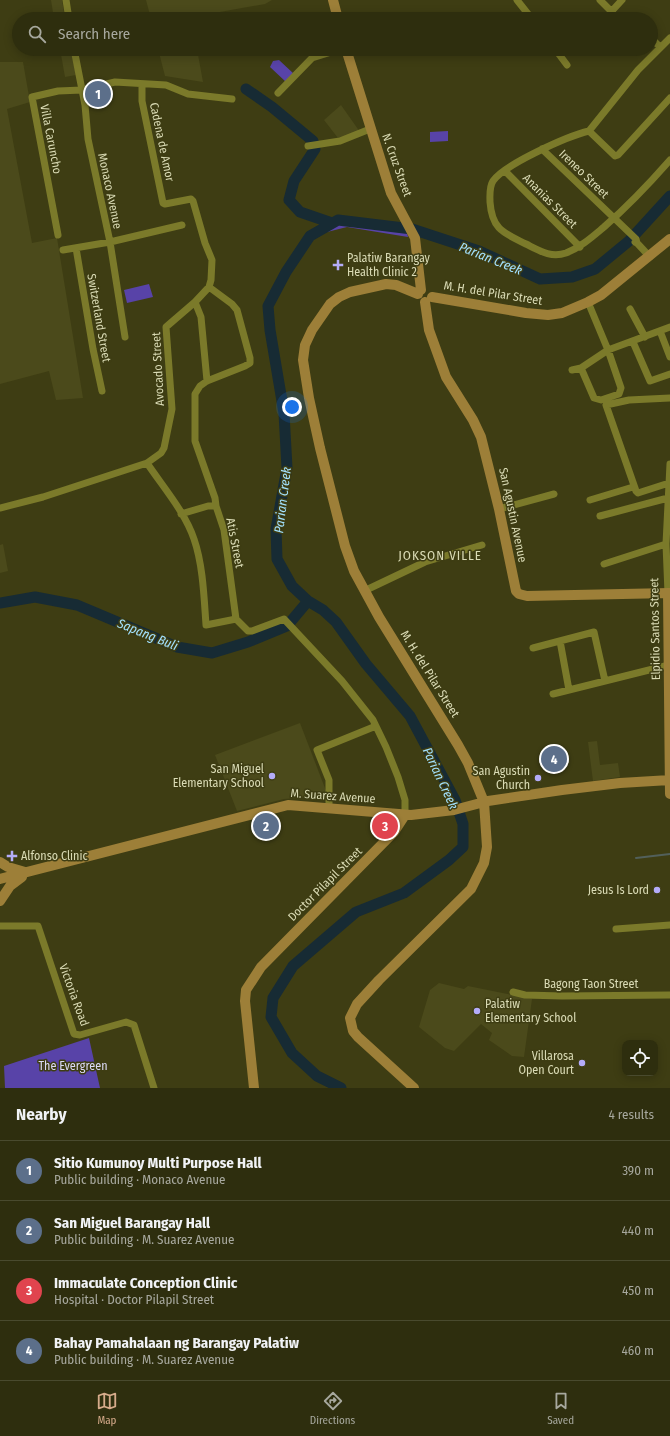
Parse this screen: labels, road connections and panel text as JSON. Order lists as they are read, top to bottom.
{
  "streets": {
    "street": [
      "Villa Caruncho",
      "Cadena de Amor",
      "N. Cruz Street",
      "Ireneo Street",
      "Monaco Avenue",
      "Ananias Street",
      "M. H. del Pilar Street",
      "Switzerland Street",
      "Avocado Street",
      "San Agustin Avenue",
      "Atis Street",
      "Elpidio Santos Street",
      "M. Suarez Avenue",
      "Doctor Pilapil Street",
      "Bagong Taon Street",
      "Victoria Road"
    ]
  },
  "crossings": [
    ["Villa Caruncho", "Monaco Avenue"],
    ["Cadena de Amor", "Avocado Street"],
    ["N. Cruz Street", "M. H. del Pilar Street"],
    ["Ireneo Street", "M. H. del Pilar Street"],
    ["M. H. del Pilar Street", "San Agustin Avenue"],
    ["M. H. del Pilar Street", "M. Suarez Avenue"],
    ["San Agustin Avenue", "Elpidio Santos Street"],
    ["Elpidio Santos Street", "M. Suarez Avenue"],
    ["M. Suarez Avenue", "Doctor Pilapil Street"]
  ],
  "districts": ["JOKSON VILLE"],
  "water": ["Parian Creek", "Sapang Buli"],
  "parks": ["The Evergreen"],
  "places": {
    "health": ["Palatiw Barangay Health Clinic 2", "Alfonso Clinic"],
    "other": [
      "San Miguel Elementary School",
      "San Agustin Church",
      "Jesus Is Lord",
      "Palatiw Elementary School",
      "Villarosa Open Court"
    ]
  },
  "page": {
    "search": "Search here",
    "pins": [
      "1",
      "4",
      "2",
      "3"
    ],
    "heading": ["Nearby", "4 results"],
    "list": [
      {
        "mark": "1",
        "name": "Sitio Kumunoy Multi Purpose Hall",
        "note": "Public building · Monaco Avenue",
        "value": "390 m"
      },
      {
        "mark": "2",
        "name": "San Miguel Barangay Hall",
        "note": "Public building · M. Suarez Avenue",
        "value": "440 m"
      },
      {
        "mark": "3",
        "name": "Immaculate Conception Clinic",
        "note": "Hospital · Doctor Pilapil Street",
        "value": "450 m"
      },
      {
        "mark": "4",
        "name": "Bahay Pamahalaan ng Barangay Palatiw",
        "note": "Public building · M. Suarez Avenue",
        "value": "460 m"
      }
    ],
    "nav": ["Map", "Directions", "Saved"]
  }
}
